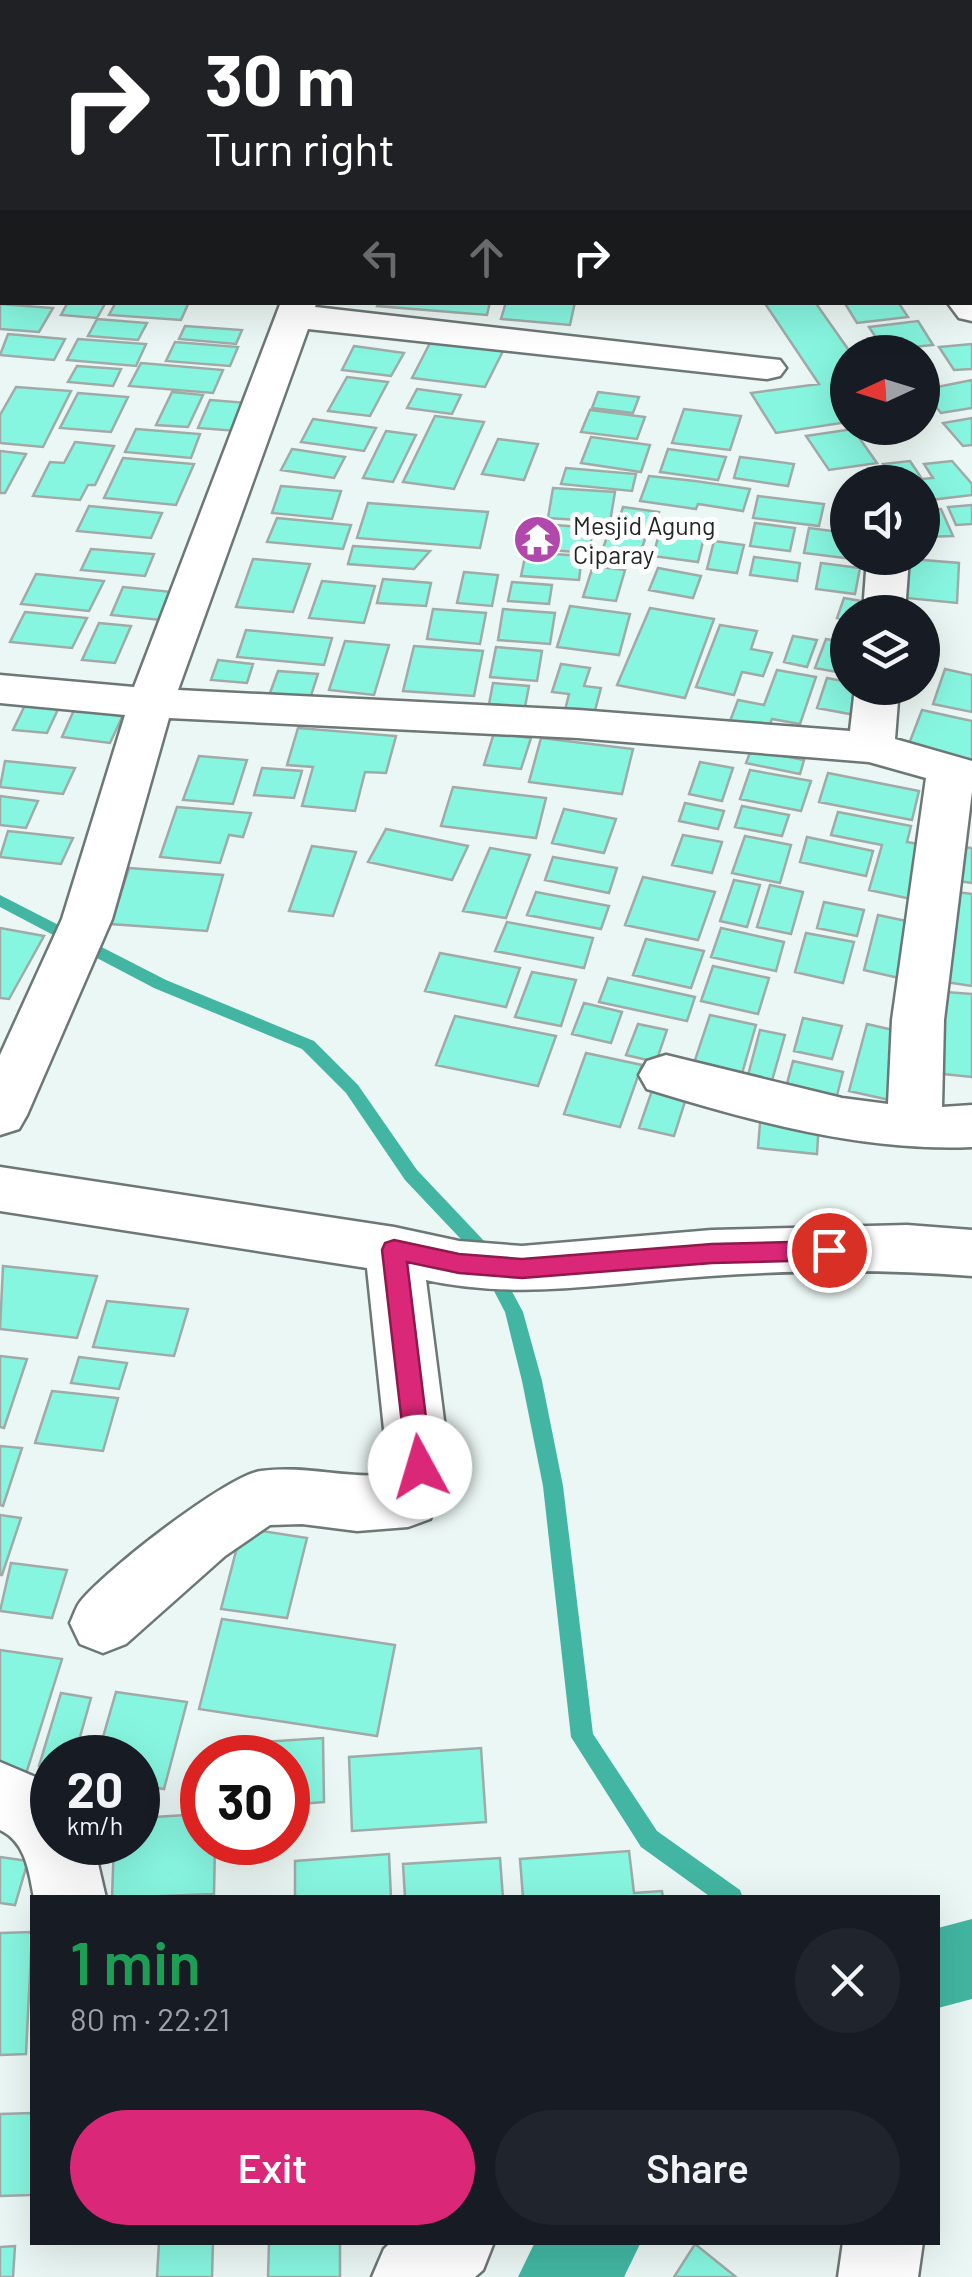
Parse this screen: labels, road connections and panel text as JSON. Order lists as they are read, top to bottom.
{
  "places": {
    "temple": ["Mesjid Agung Ciparay"]
  },
  "north": "left",
  "page": {
    "turn": ["30 m", "Turn right"],
    "speed": "20 km/h",
    "limit": "30",
    "heading": ["1 min", "80 m · 22:21"],
    "buttons": ["Exit", "Share"]
  }
}
